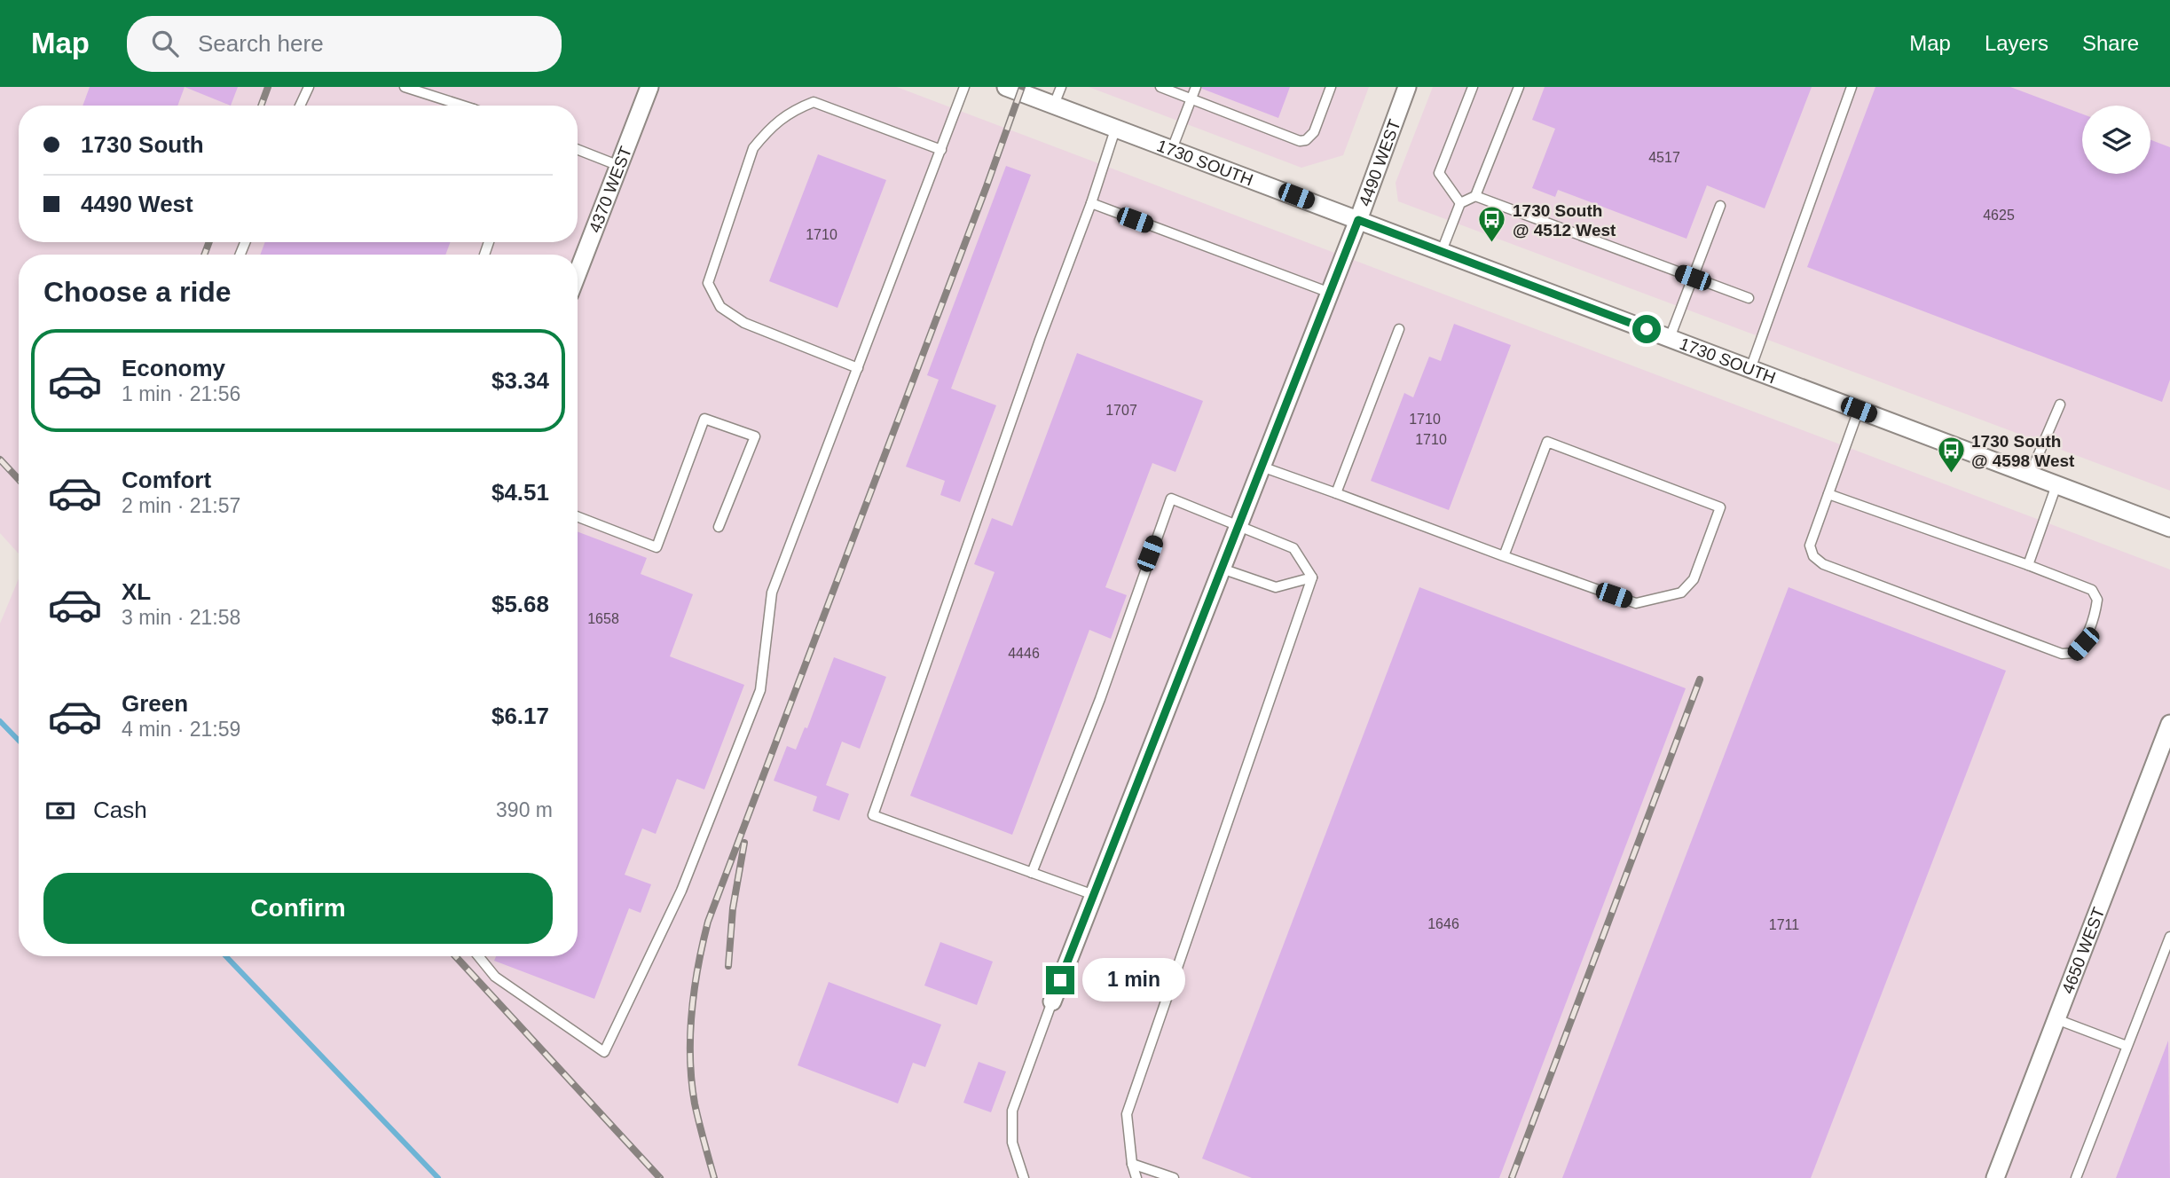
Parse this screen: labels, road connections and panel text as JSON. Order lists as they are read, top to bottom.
{
  "streets": {
    "street": [
      "1730 SOUTH",
      "4490 WEST",
      "4370 WEST",
      "4650 WEST"
    ]
  },
  "crossings": [
    ["1730 SOUTH", "4490 WEST"]
  ],
  "places": {
    "bus stop": ["1730 South @ 4512 West", "1730 South @ 4598 West"]
  },
  "house_numbers": [
    "4517",
    "4625",
    "1710",
    "1707",
    "1710",
    "1710",
    "1658",
    "4446",
    "1646",
    "1711"
  ],
  "page": {
    "header": "Map",
    "search": "Search here",
    "nav": ["Map", "Layers", "Share"],
    "banner": ["1730 South", "4490 West"],
    "heading": "Choose a ride",
    "list": [
      {
        "name": "Economy",
        "note": "1 min · 21:56",
        "value": "$3.34"
      },
      {
        "name": "Comfort",
        "note": "2 min · 21:57",
        "value": "$4.51"
      },
      {
        "name": "XL",
        "note": "3 min · 21:58",
        "value": "$5.68"
      },
      {
        "name": "Green",
        "note": "4 min · 21:59",
        "value": "$6.17"
      }
    ],
    "pay": ["Cash", "390 m"],
    "buttons": "Confirm",
    "bubble": "1 min"
  }
}
